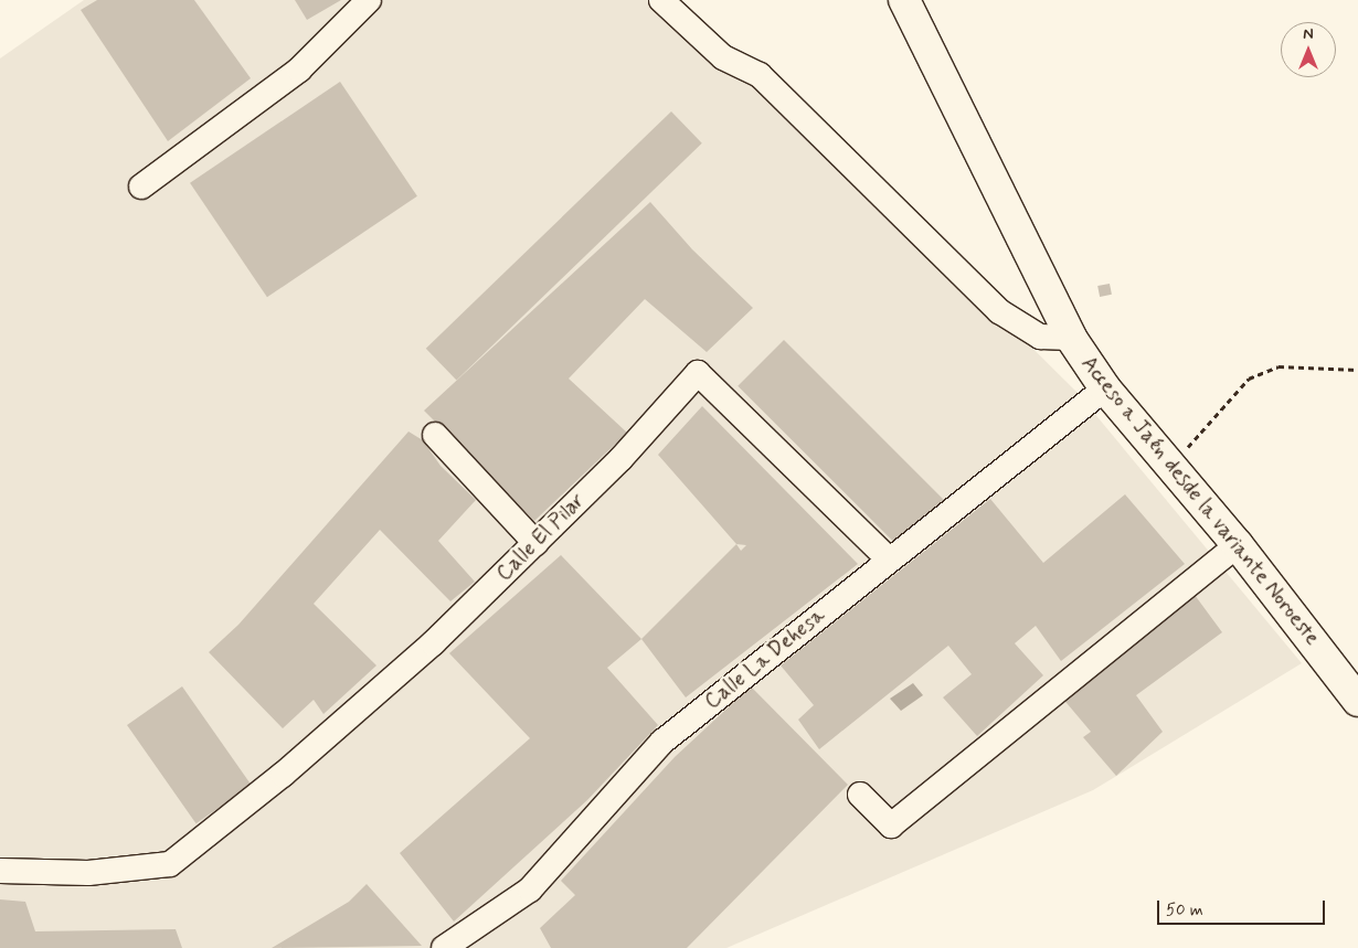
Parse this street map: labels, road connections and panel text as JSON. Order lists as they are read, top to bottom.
{
  "streets": {
    "street": ["Acceso a Jaén desde la variante Noroeste", "Calle El Pilar", "Calle La Dehesa"]
  },
  "crossings": [
    ["Acceso a Jaén desde la variante Noroeste", "Calle La Dehesa"],
    ["Calle El Pilar", "Calle La Dehesa"]
  ],
  "scale_bar": "50 m",
  "north": "top"
}
